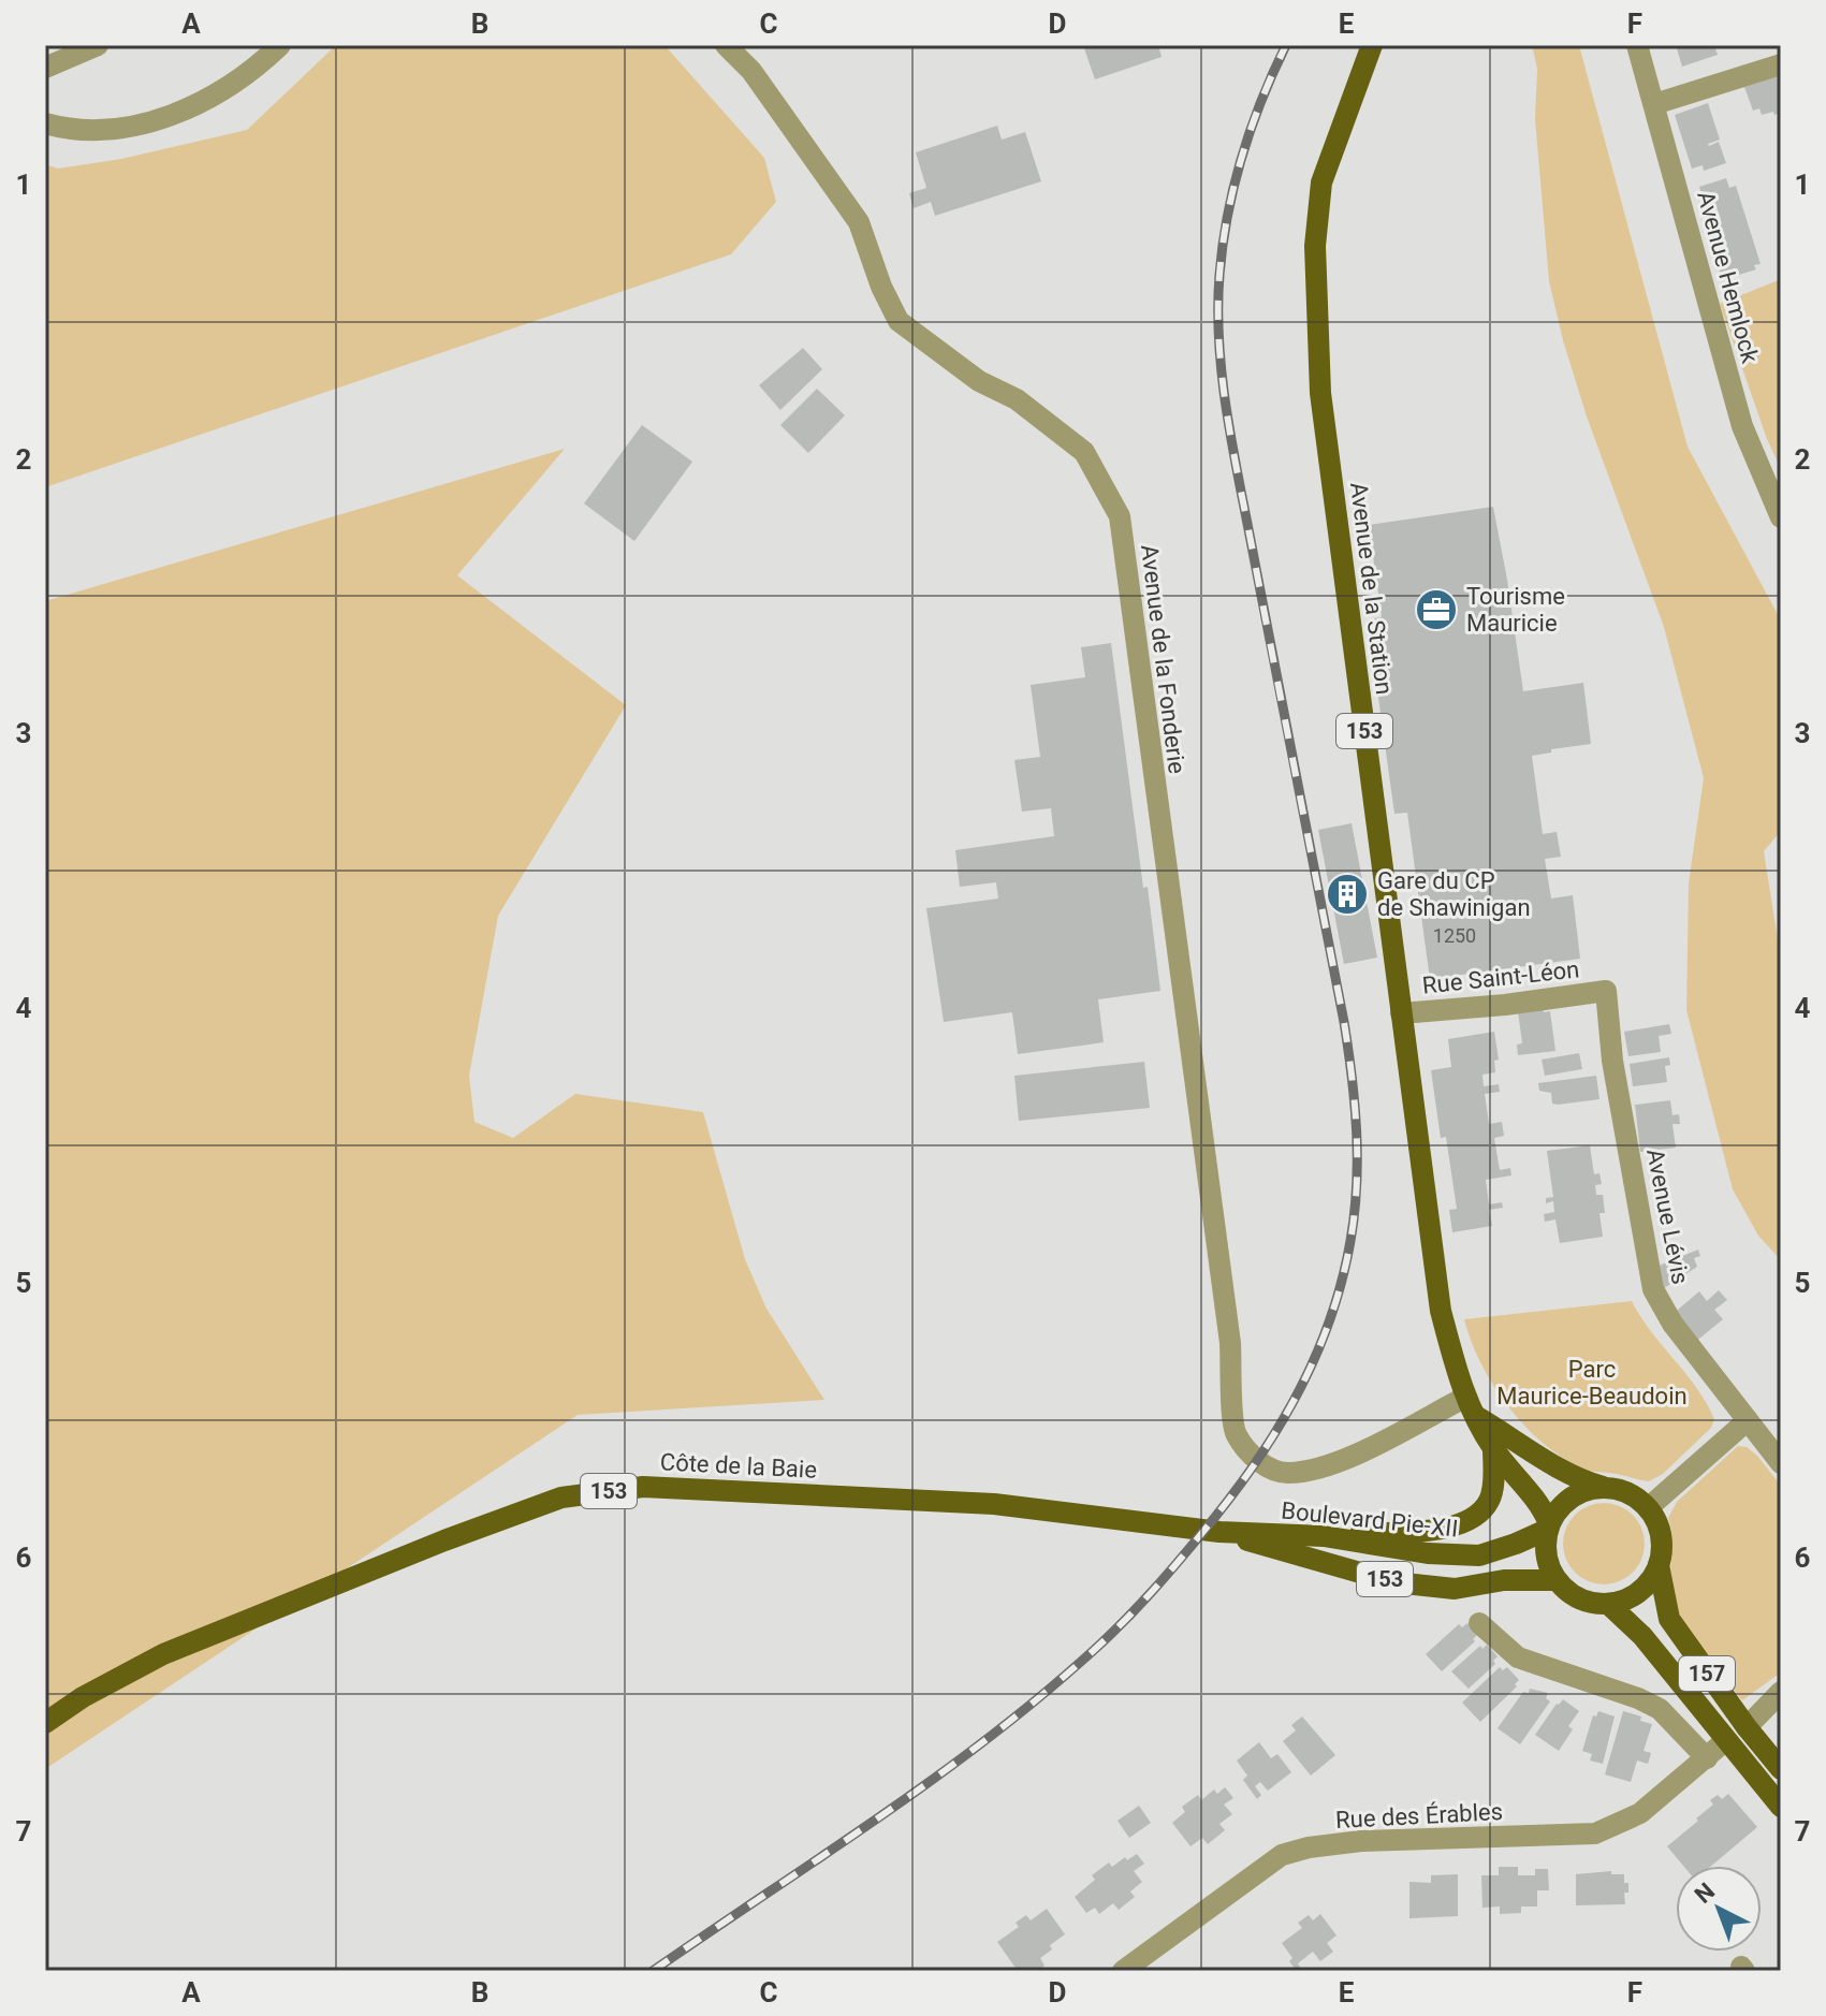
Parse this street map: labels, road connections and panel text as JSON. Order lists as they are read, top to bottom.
{
  "streets": {
    "main road": [
      "Avenue de la Station",
      "153",
      "Côte de la Baie",
      "Boulevard Pie-XII",
      "157"
    ],
    "street": [
      "Avenue Hemlock",
      "Avenue de la Fonderie",
      "Rue Saint-Léon",
      "Avenue Lévis",
      "Rue des Érables"
    ]
  },
  "crossings": [
    ["Avenue de la Station", "Avenue de la Fonderie"],
    ["Avenue de la Station", "153"],
    ["Avenue de la Station", "Rue Saint-Léon"],
    ["Avenue de la Station", "Boulevard Pie-XII"],
    ["Avenue de la Station", "157"],
    ["153", "Boulevard Pie-XII"],
    ["153", "157"],
    ["Rue Saint-Léon", "Avenue Lévis"],
    ["Côte de la Baie", "Boulevard Pie-XII"],
    ["Boulevard Pie-XII", "157"],
    ["157", "Rue des Érables"]
  ],
  "parks": ["Parc Maurice-Beaudoin"],
  "places": {
    "office": ["Tourisme Mauricie"],
    "building": ["Gare du CP de Shawinigan"]
  },
  "house_numbers": ["1250"],
  "north": "top left",
  "grid": {
    "columns": [
      "A",
      "B",
      "C",
      "D",
      "E",
      "F"
    ],
    "rows": [
      "1",
      "2",
      "3",
      "4",
      "5",
      "6",
      "7"
    ]
  }
}
